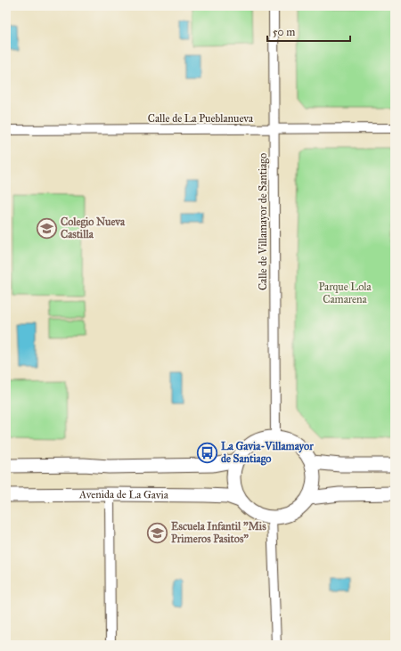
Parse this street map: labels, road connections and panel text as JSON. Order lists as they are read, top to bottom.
{
  "streets": {
    "main road": ["Avenida de La Gavia"],
    "street": ["Calle de La Pueblanueva", "Calle de Villamayor de Santiago"]
  },
  "crossings": [
    ["Calle de La Pueblanueva", "Calle de Villamayor de Santiago"],
    ["Calle de Villamayor de Santiago", "Avenida de La Gavia"]
  ],
  "parks": ["Parque Lola Camarena"],
  "places": {
    "school or university": ["Colegio Nueva Castilla", "Escuela Infantil \"Mis Primeros Pasitos\""],
    "bus stop": ["La Gavia-Villamayor de Santiago"]
  },
  "scale_bar": "50 m"
}
